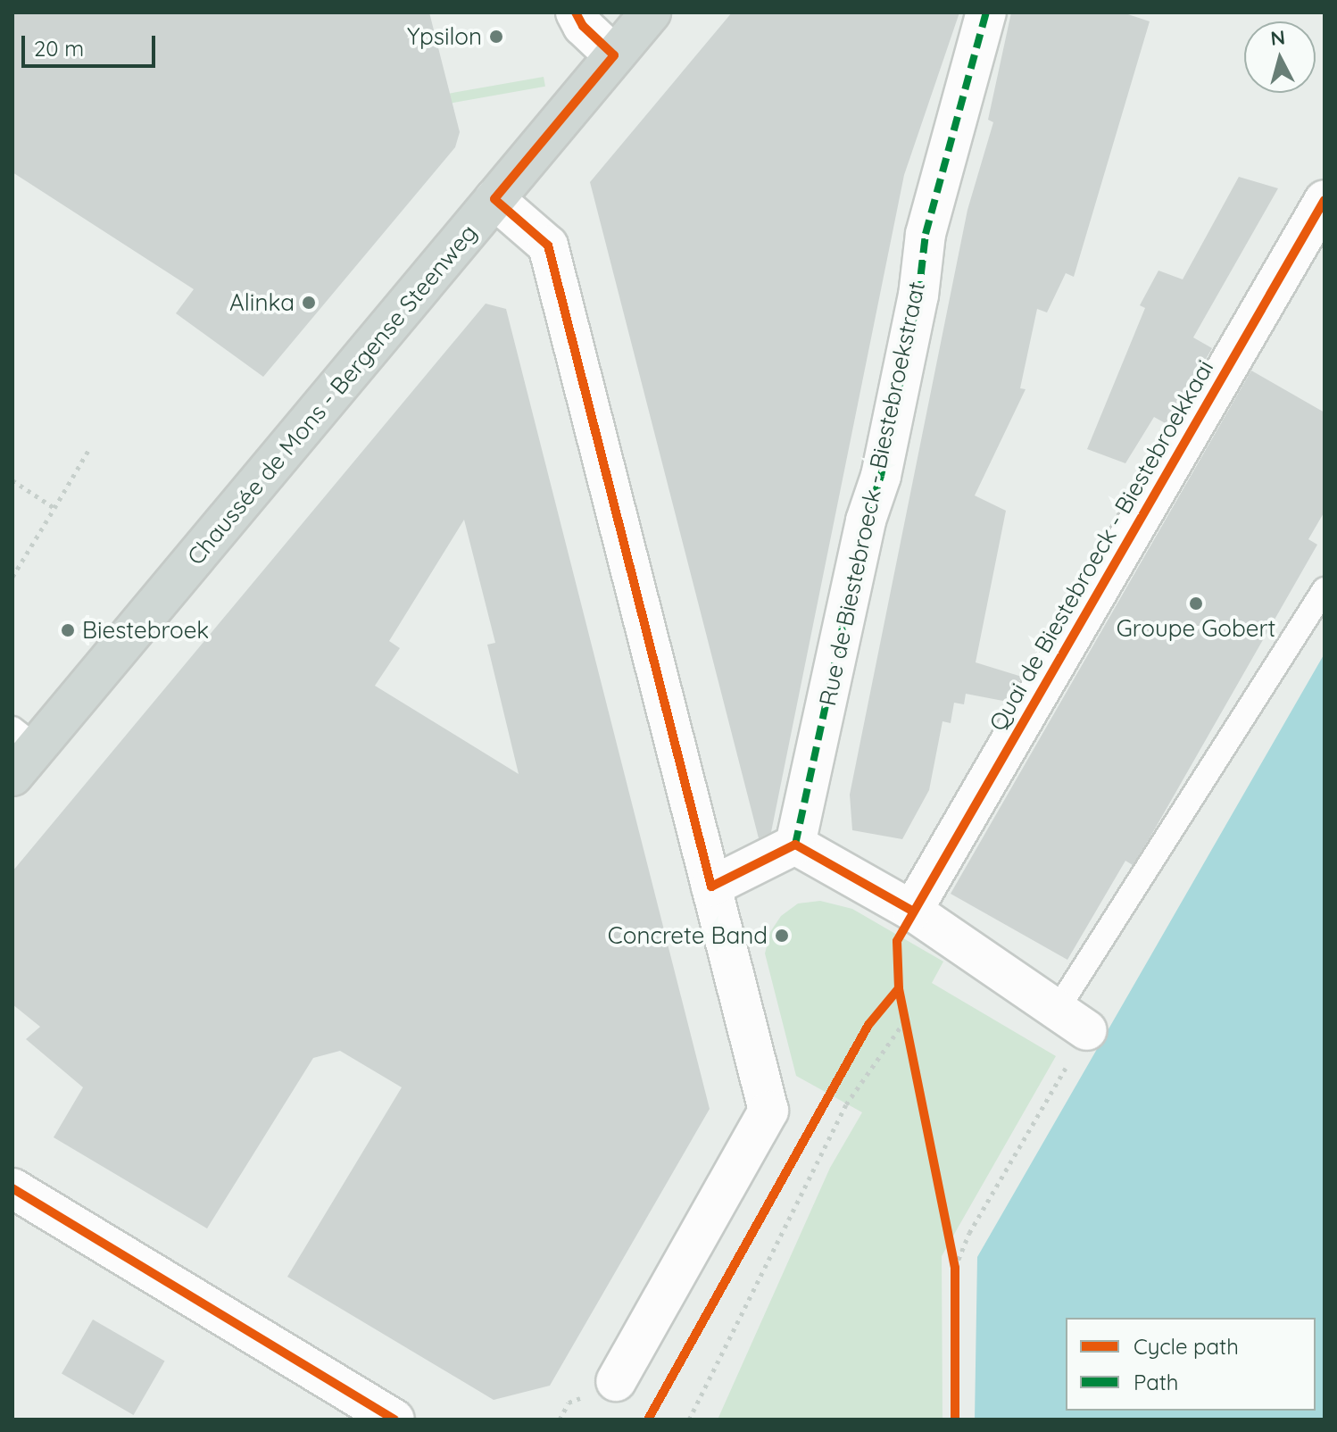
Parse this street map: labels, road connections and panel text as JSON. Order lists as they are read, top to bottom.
{
  "streets": {
    "main road": ["Chaussée de Mons - Bergense Steenweg"],
    "street": ["Rue de Biestebroeck - Biestebroekstraat", "Quai de Biestebroeck - Biestebroekkaai"]
  },
  "places": [
    "Ypsilon",
    "Alinka",
    "Groupe Gobert",
    "Biestebroek",
    "Concrete Band"
  ],
  "legend": ["Cycle path", "Path"],
  "scale_bar": "20 m",
  "north": "top"
}
